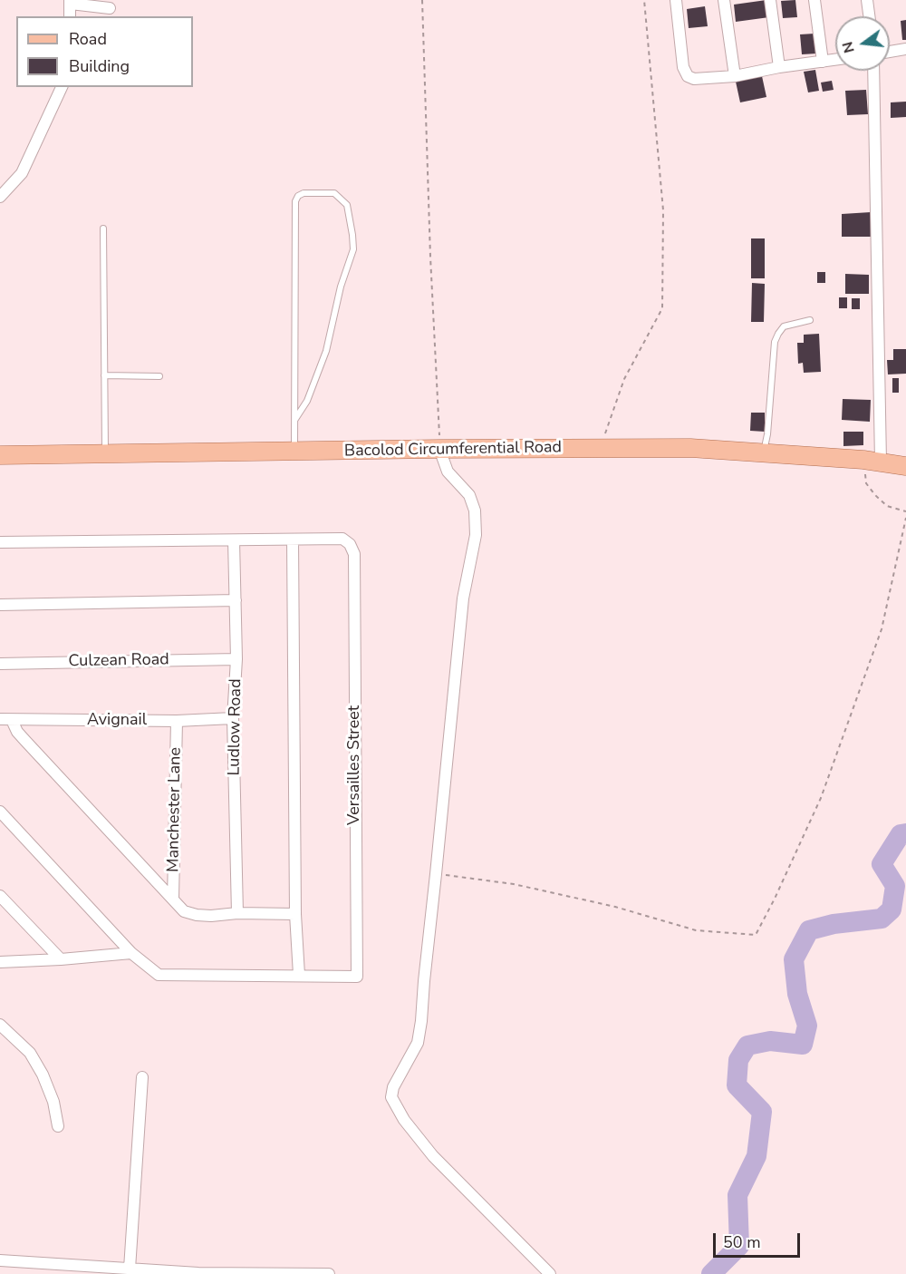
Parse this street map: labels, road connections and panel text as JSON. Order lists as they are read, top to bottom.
{
  "streets": {
    "main road": ["Bacolod Circumferential Road"],
    "street": [
      "Culzean Road",
      "Avignail",
      "Ludlow Road",
      "Versailles Street",
      "Manchester Lane"
    ]
  },
  "crossings": [
    ["Culzean Road", "Ludlow Road"],
    ["Avignail", "Ludlow Road"],
    ["Avignail", "Manchester Lane"]
  ],
  "legend": ["Road", "Building"],
  "scale_bar": "50 m",
  "north": "left"
}
